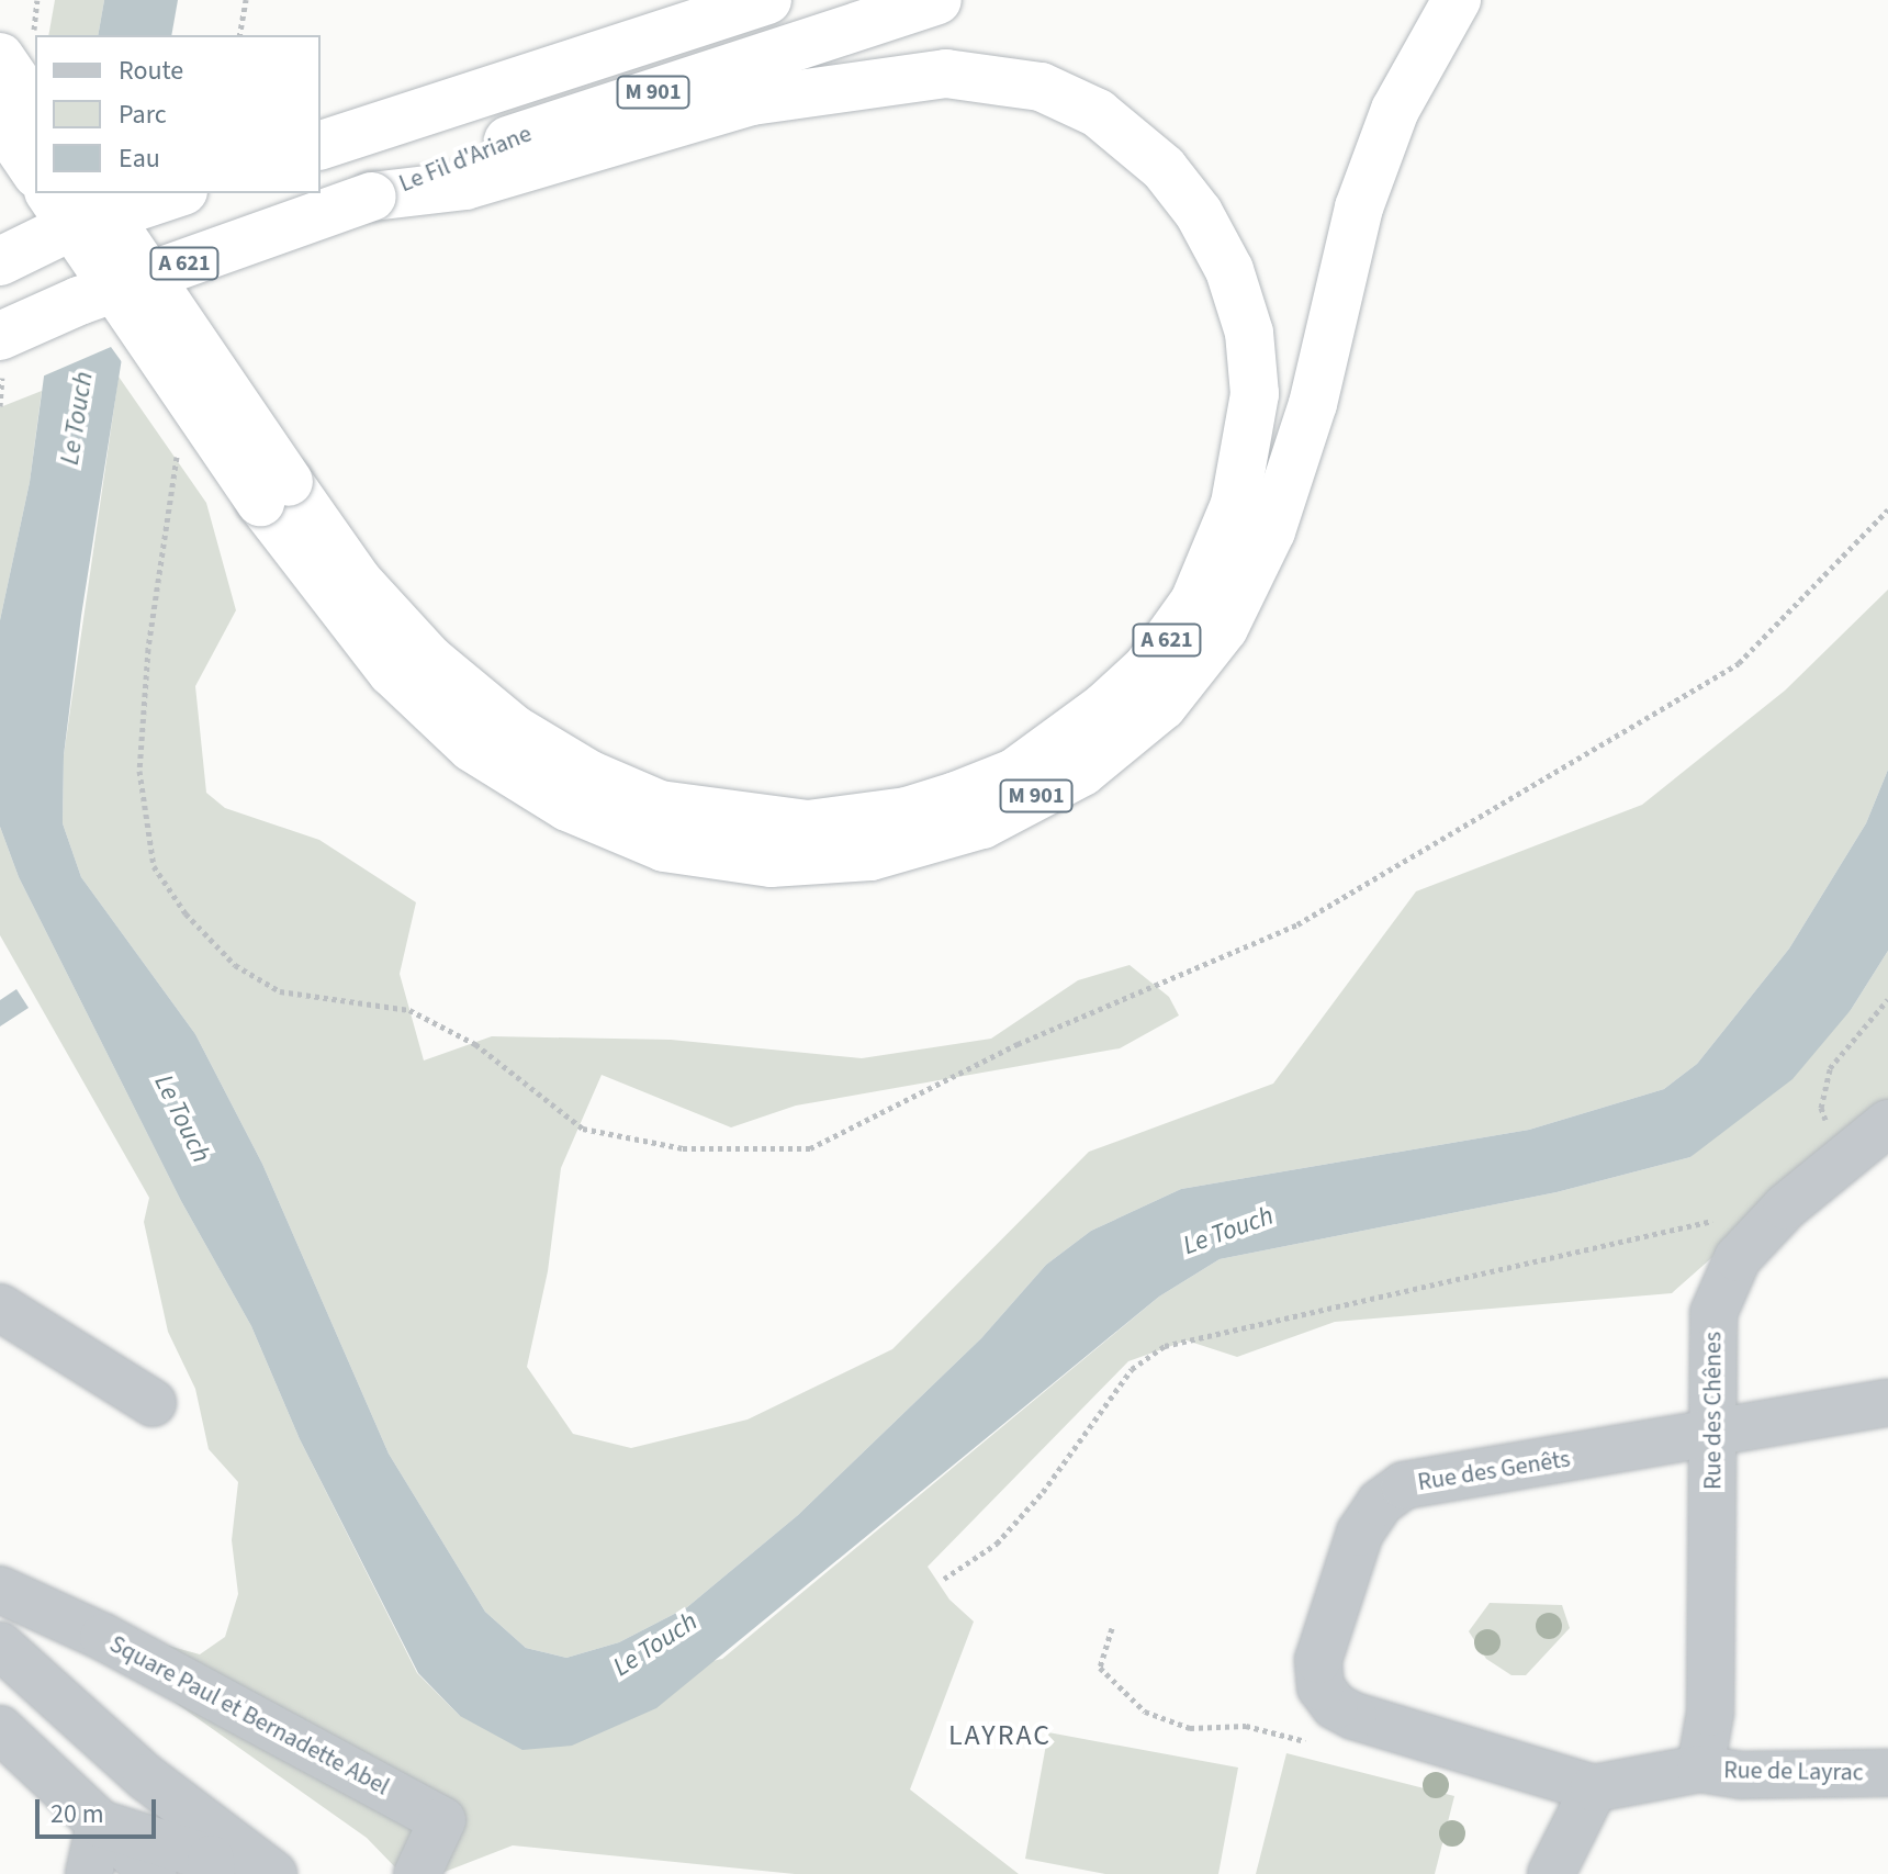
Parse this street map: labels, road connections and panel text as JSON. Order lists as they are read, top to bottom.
{
  "streets": {
    "highway": ["M 901", "Le Fil d'Ariane", "A 621"],
    "street": [
      "Rue des Chênes",
      "Rue des Genêts",
      "Square Paul et Bernadette Abel",
      "Rue de Layrac"
    ]
  },
  "crossings": [
    ["M 901", "A 621"],
    ["Le Fil d'Ariane", "A 621"],
    ["Rue des Chênes", "Rue des Genêts"],
    ["Rue des Chênes", "Rue de Layrac"],
    ["Rue des Genêts", "Rue de Layrac"]
  ],
  "districts": ["LAYRAC"],
  "water": ["Le Touch"],
  "legend": ["Route", "Parc", "Eau"],
  "scale_bar": "20 m"
}
